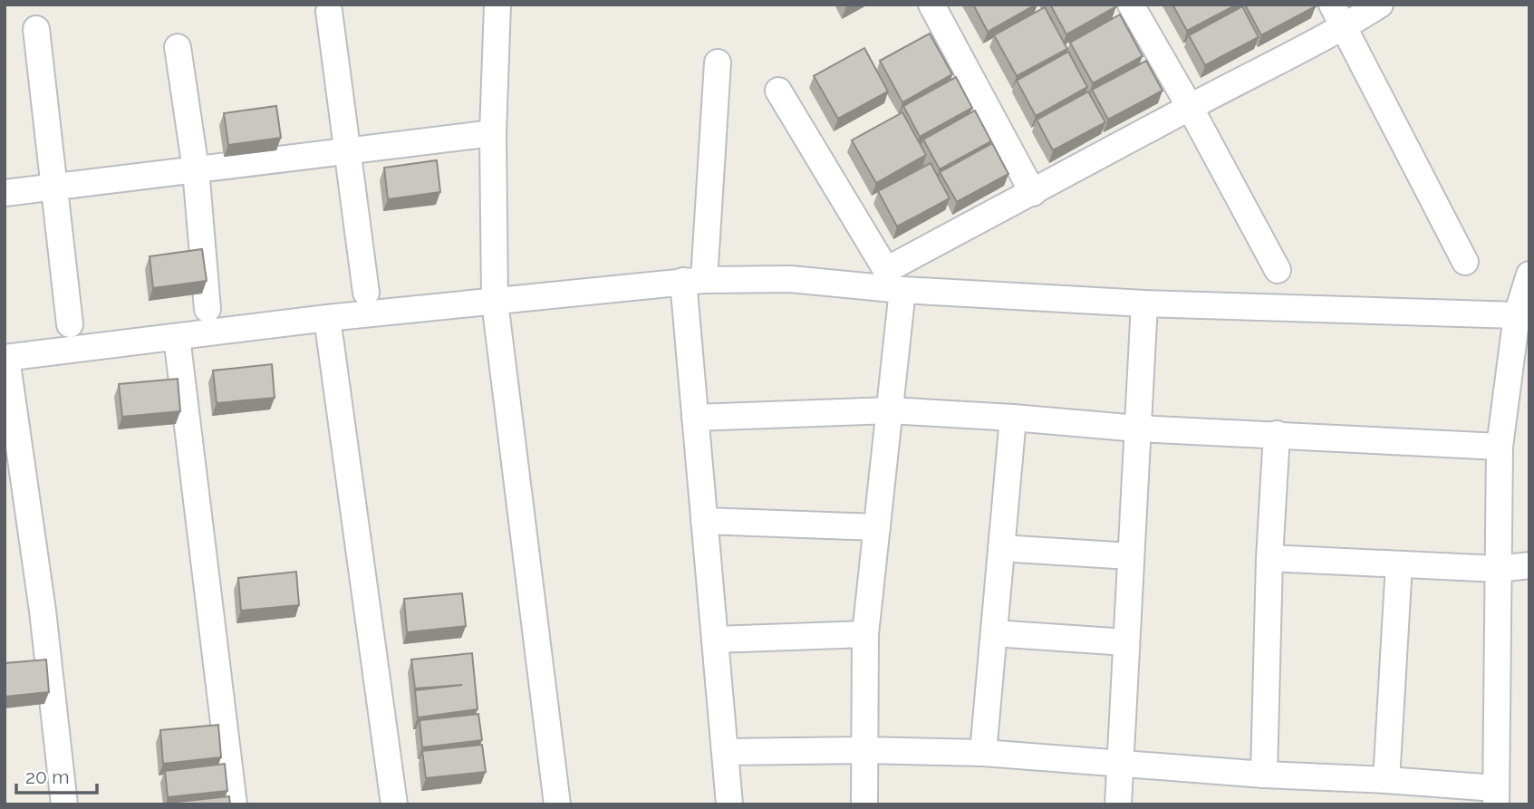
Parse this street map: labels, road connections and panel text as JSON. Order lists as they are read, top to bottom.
{
  "scale_bar": "20 m"
}
